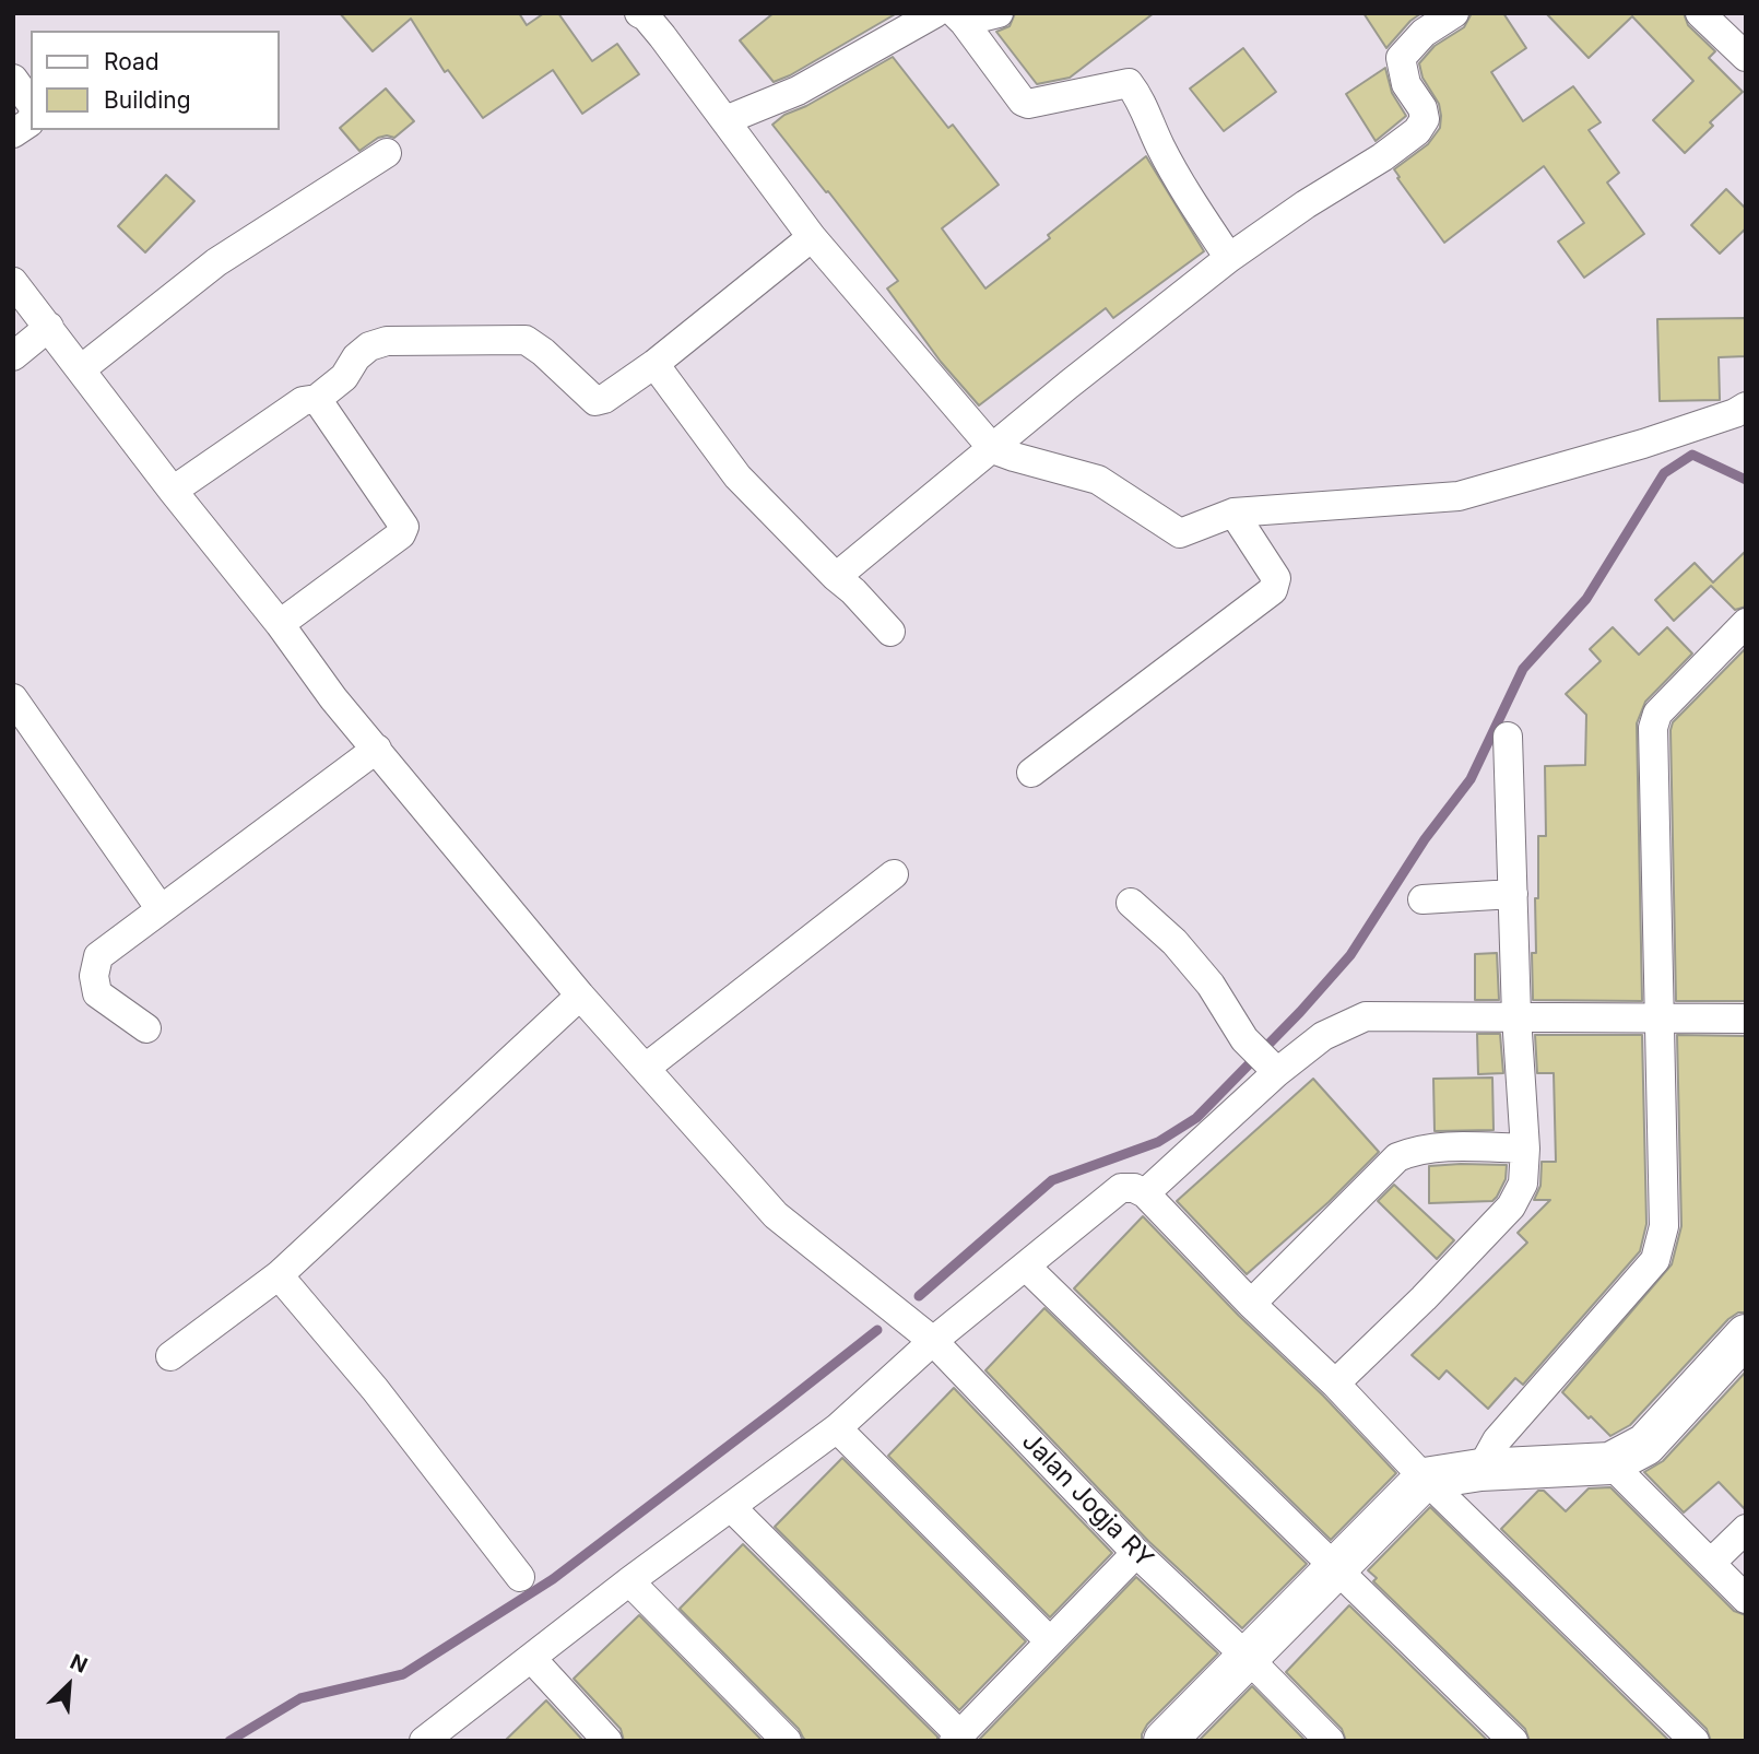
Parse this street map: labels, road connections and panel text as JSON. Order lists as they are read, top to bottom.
{
  "streets": {
    "street": ["Jalan Jogja RY"]
  },
  "legend": ["Road", "Building"],
  "north": "top right"
}
